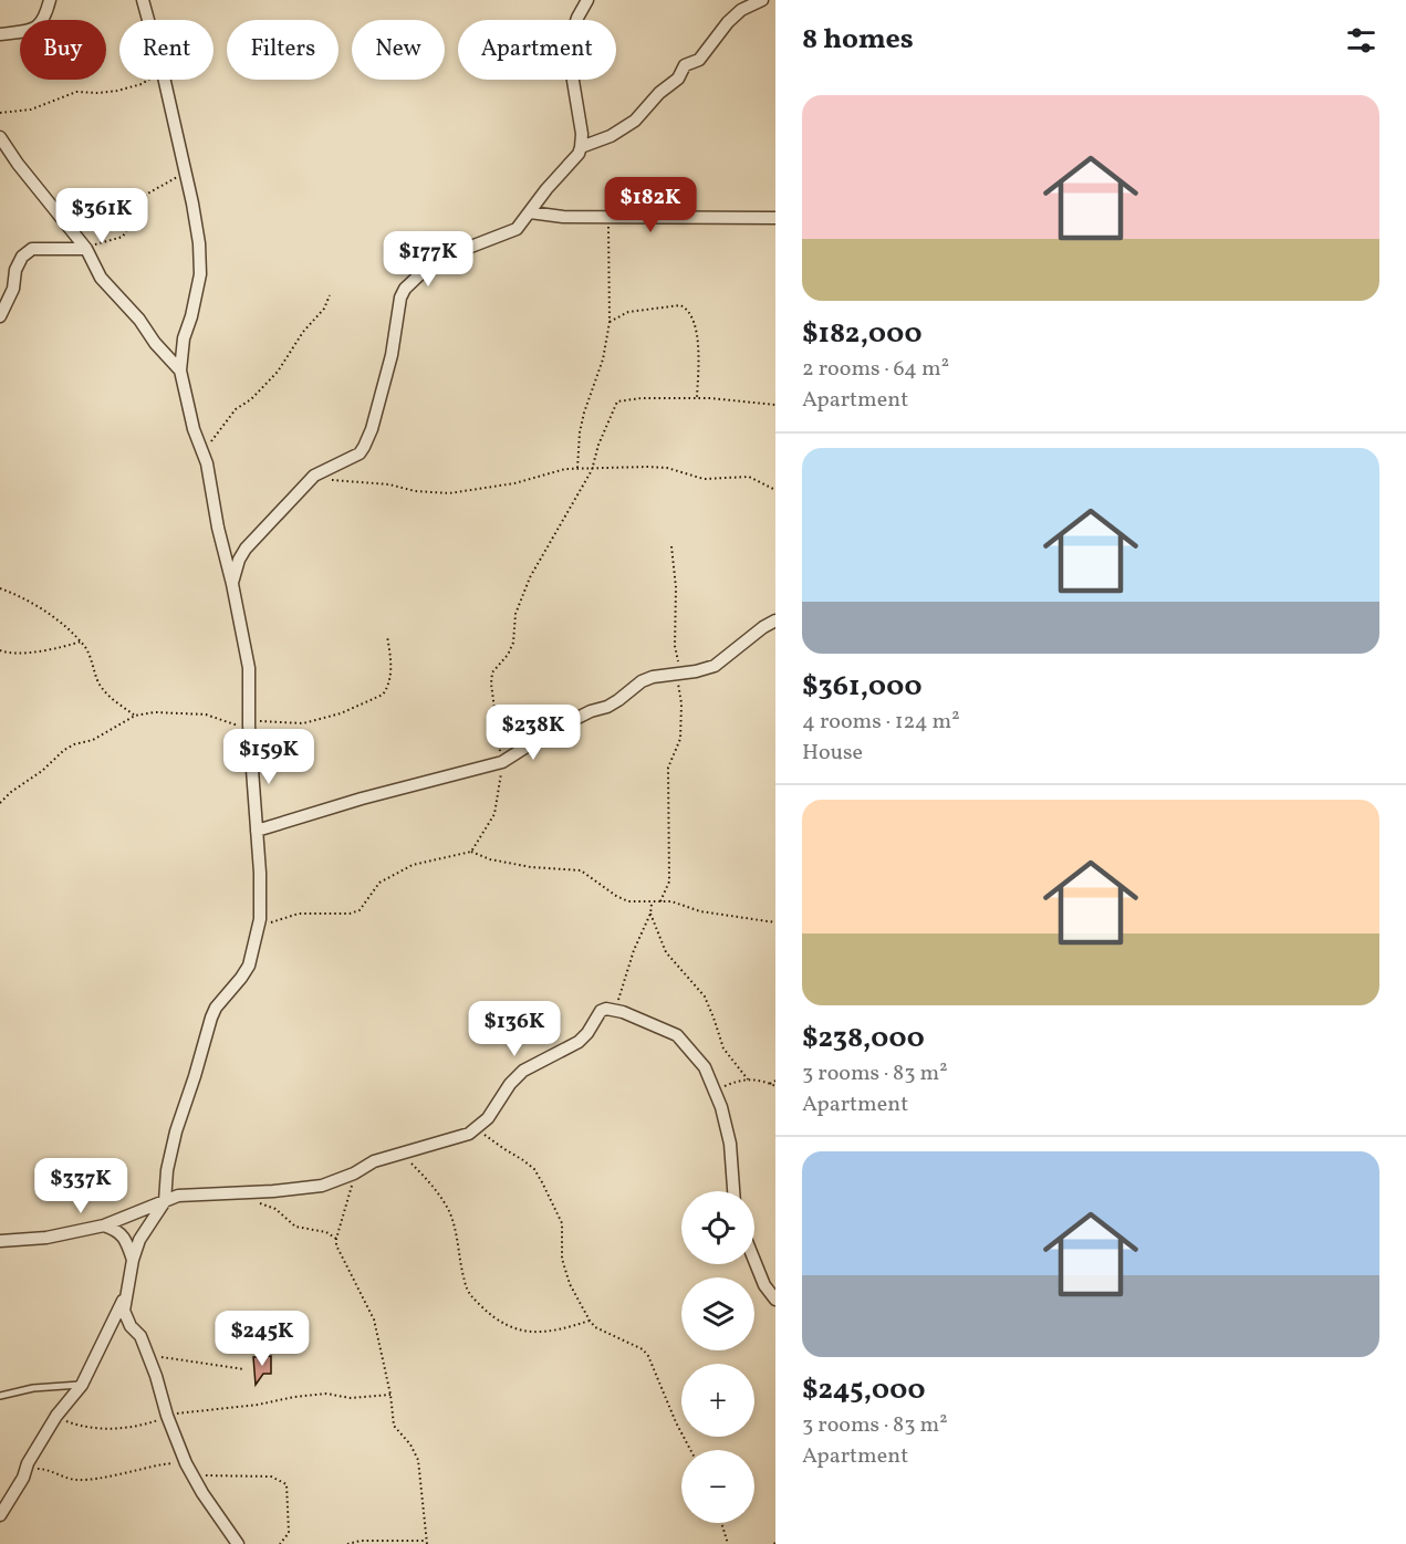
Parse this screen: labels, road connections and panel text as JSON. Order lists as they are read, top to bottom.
{
  "page": {
    "heading": "8 homes",
    "chip": [
      "Buy",
      "Rent",
      "Filters",
      "New",
      "Apartment"
    ],
    "list": [
      {
        "name": "$182,000",
        "note": "2 rooms · 64 m² · Apartment"
      },
      {
        "name": "$361,000",
        "note": "4 rooms · 124 m² · House"
      },
      {
        "name": "$238,000",
        "note": "3 rooms · 83 m² · Apartment"
      },
      {
        "name": "$245,000",
        "note": "3 rooms · 83 m² · Apartment"
      }
    ],
    "price": [
      "$182K",
      "$361K",
      "$177K",
      "$238K",
      "$159K",
      "$136K",
      "$337K",
      "$245K"
    ],
    "map_buttons": ["+", "−"]
  }
}
